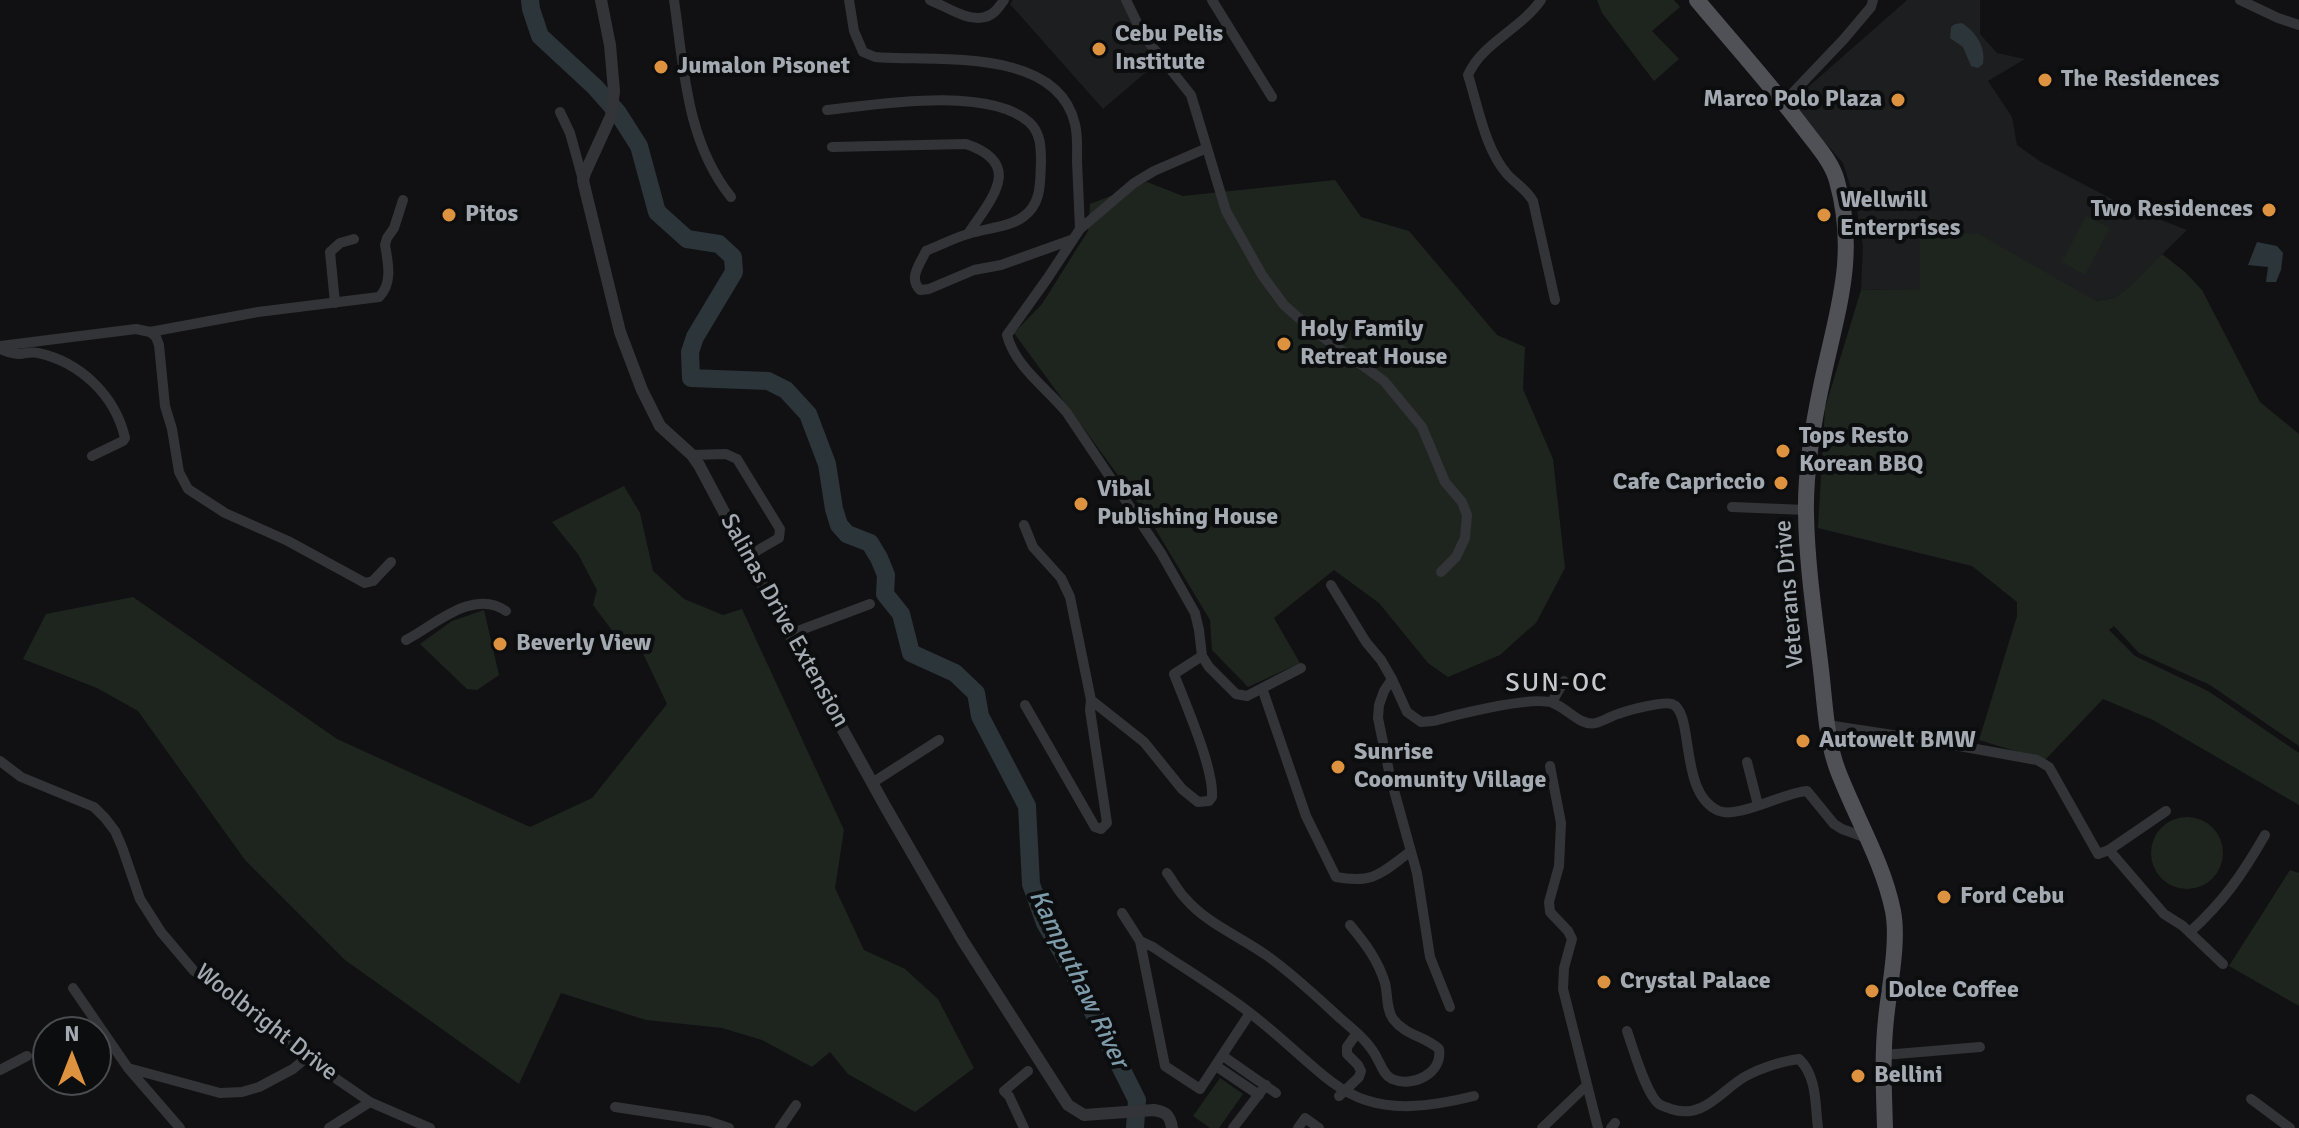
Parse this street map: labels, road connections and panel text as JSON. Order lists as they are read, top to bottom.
{
  "streets": {
    "main road": ["Veterans Drive"],
    "street": ["Salinas Drive Extension", "Woolbright Drive"]
  },
  "districts": ["SUN-OC"],
  "water": ["Kamputhaw River"],
  "places": [
    "Cebu Pelis Institute",
    "Jumalon Pisonet",
    "The Residences",
    "Marco Polo Plaza",
    "Two Residences",
    "Pitos",
    "Wellwill Enterprises",
    "Holy Family Retreat House",
    "Tops Resto Korean BBQ",
    "Cafe Capriccio",
    "Vibal Publishing House",
    "Beverly View",
    "Autowelt BMW",
    "Sunrise Coomunity Village",
    "Ford Cebu",
    "Crystal Palace",
    "Dolce Coffee",
    "Bellini"
  ],
  "north": "top"
}
